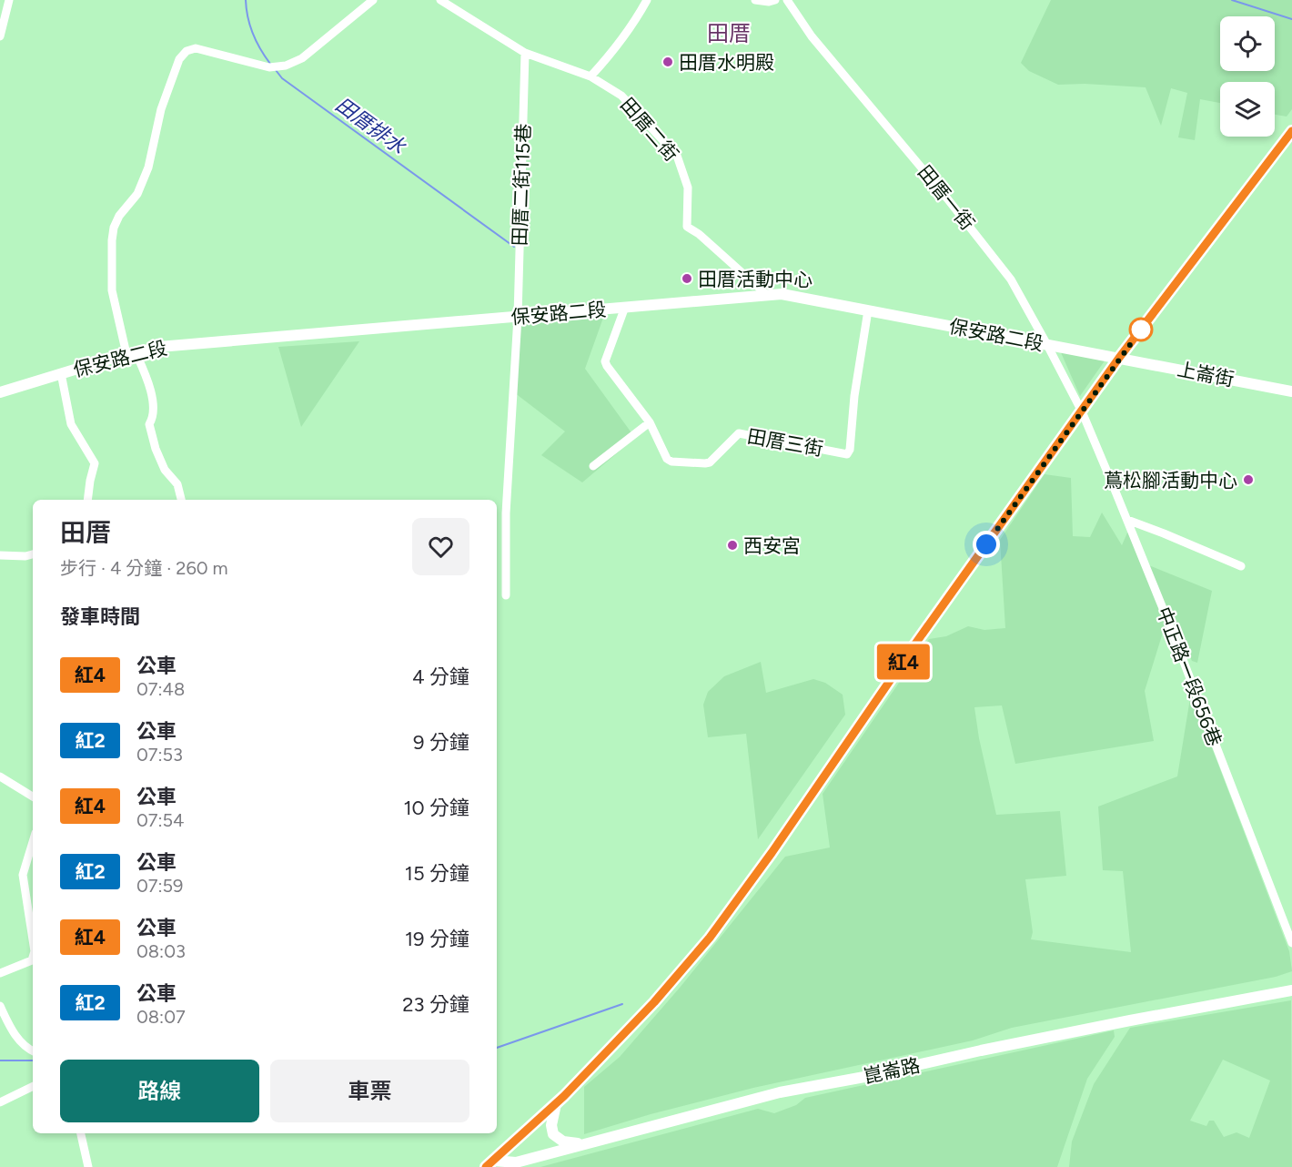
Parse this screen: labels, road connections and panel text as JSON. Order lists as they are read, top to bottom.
{
  "streets": {
    "street": [
      "田厝二街",
      "田厝二街115巷",
      "田厝一街",
      "保安路二段",
      "上崙街",
      "田厝三街",
      "中正路一段656巷",
      "崑崙路"
    ]
  },
  "crossings": [
    ["田厝二街", "田厝二街115巷"],
    ["田厝二街", "保安路二段"],
    ["田厝二街115巷", "保安路二段"],
    ["田厝一街", "保安路二段"],
    ["田厝一街", "中正路一段656巷"],
    ["保安路二段", "上崙街"],
    ["保安路二段", "田厝三街"]
  ],
  "districts": ["田厝"],
  "water": ["田厝排水"],
  "places": [
    "田厝水明殿",
    "田厝活動中心",
    "蔦松腳活動中心",
    "西安宮"
  ],
  "lines": ["bus line 紅4"],
  "page": {
    "on_map": "紅4",
    "heading": [
      ["田厝", "步行 · 4 分鐘 · 260 m"],
      "發車時間"
    ],
    "list": [
      {
        "mark": "紅4",
        "name": "公車",
        "note": "07:48",
        "value": "4 分鐘"
      },
      {
        "mark": "紅2",
        "name": "公車",
        "note": "07:53",
        "value": "9 分鐘"
      },
      {
        "mark": "紅4",
        "name": "公車",
        "note": "07:54",
        "value": "10 分鐘"
      },
      {
        "mark": "紅2",
        "name": "公車",
        "note": "07:59",
        "value": "15 分鐘"
      },
      {
        "mark": "紅4",
        "name": "公車",
        "note": "08:03",
        "value": "19 分鐘"
      },
      {
        "mark": "紅2",
        "name": "公車",
        "note": "08:07",
        "value": "23 分鐘"
      }
    ],
    "buttons": ["路線", "車票"]
  }
}
